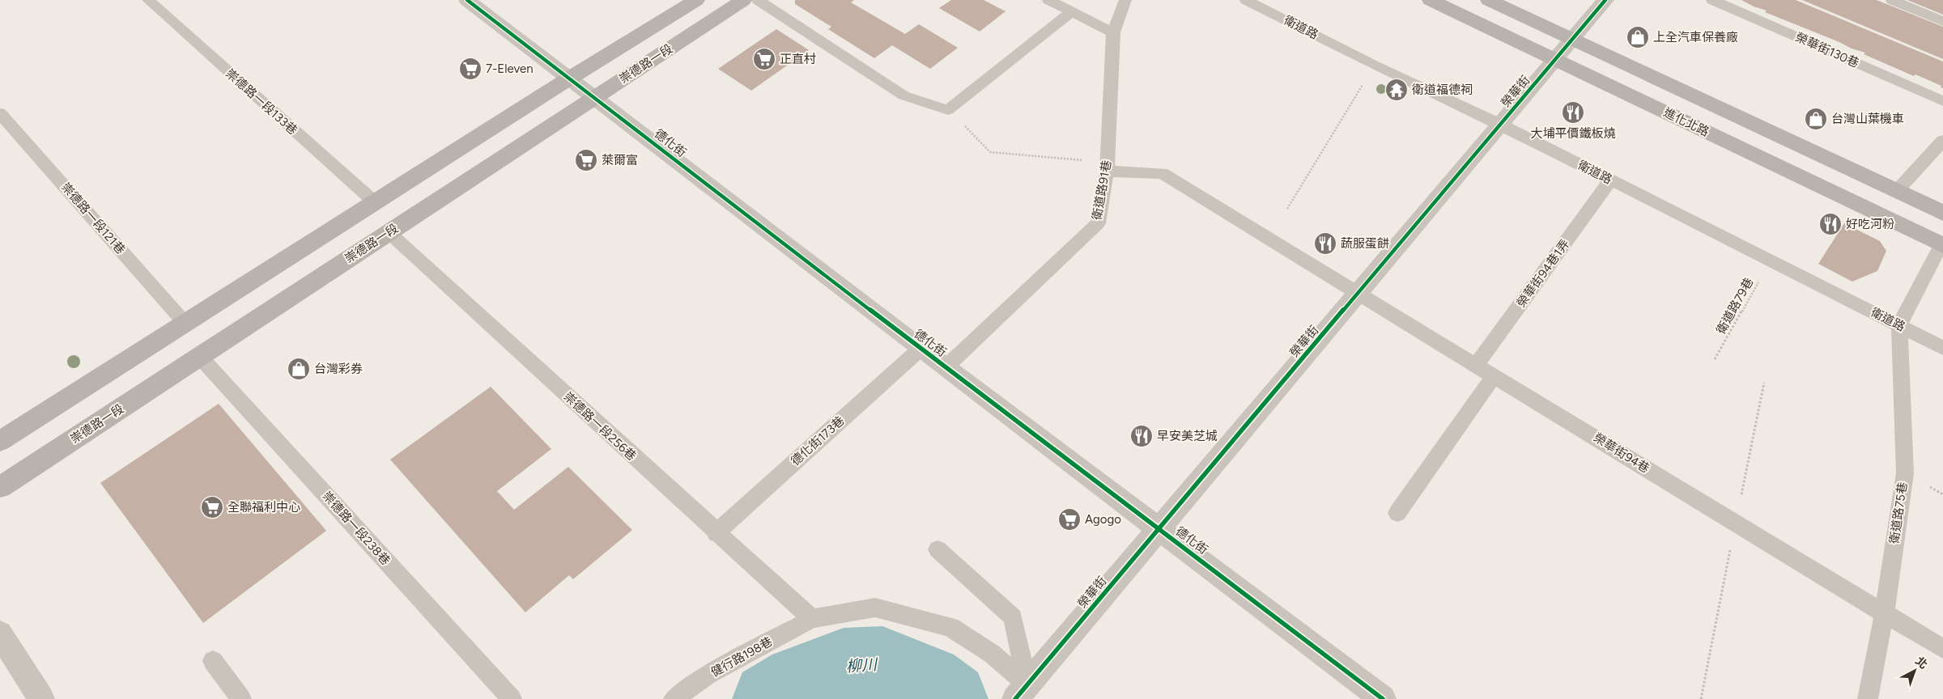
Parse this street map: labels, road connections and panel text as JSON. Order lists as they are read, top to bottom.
{
  "streets": {
    "main road": ["崇德路一段", "進化北路"],
    "street": ["榮華街", "德化街"],
    "lane": [
      "衛道路",
      "榮華街130巷",
      "崇德路一段133巷",
      "衛道路91巷",
      "崇德路一段121巷",
      "榮華街94巷1弄",
      "崇德路一段256巷",
      "德化街173巷",
      "榮華街94巷",
      "衛道路75巷",
      "崇德路一段238巷",
      "健行路198巷"
    ],
    "path": ["衛道路79巷"]
  },
  "crossings": [
    ["衛道路", "榮華街"],
    ["衛道路", "榮華街94巷1弄"],
    ["衛道路", "衛道路79巷"],
    ["衛道路", "衛道路75巷"],
    ["崇德路一段", "德化街"],
    ["崇德路一段", "崇德路一段256巷"],
    ["崇德路一段", "崇德路一段238巷"],
    ["榮華街", "進化北路"],
    ["榮華街", "德化街"],
    ["榮華街", "榮華街94巷"],
    ["榮華街", "健行路198巷"],
    ["德化街", "衛道路91巷"],
    ["德化街", "德化街173巷"],
    ["衛道路91巷", "榮華街94巷"],
    ["榮華街94巷1弄", "榮華街94巷"],
    ["崇德路一段256巷", "德化街173巷"],
    ["崇德路一段256巷", "健行路198巷"],
    ["榮華街94巷", "衛道路75巷"]
  ],
  "water": ["柳川"],
  "places": {
    "shop": ["上全汽車保養廠", "台灣山葉機車", "台灣彩券"],
    "supermarket": [
      "正直村",
      "7-Eleven",
      "萊爾富",
      "全聯福利中心",
      "Agogo"
    ],
    "temple": ["衛道福德祠"],
    "restaurant": [
      "大埔平價鐵板燒",
      "好吃河粉",
      "蔬服蛋餅",
      "早安美芝城"
    ]
  },
  "north": "top right"
}
